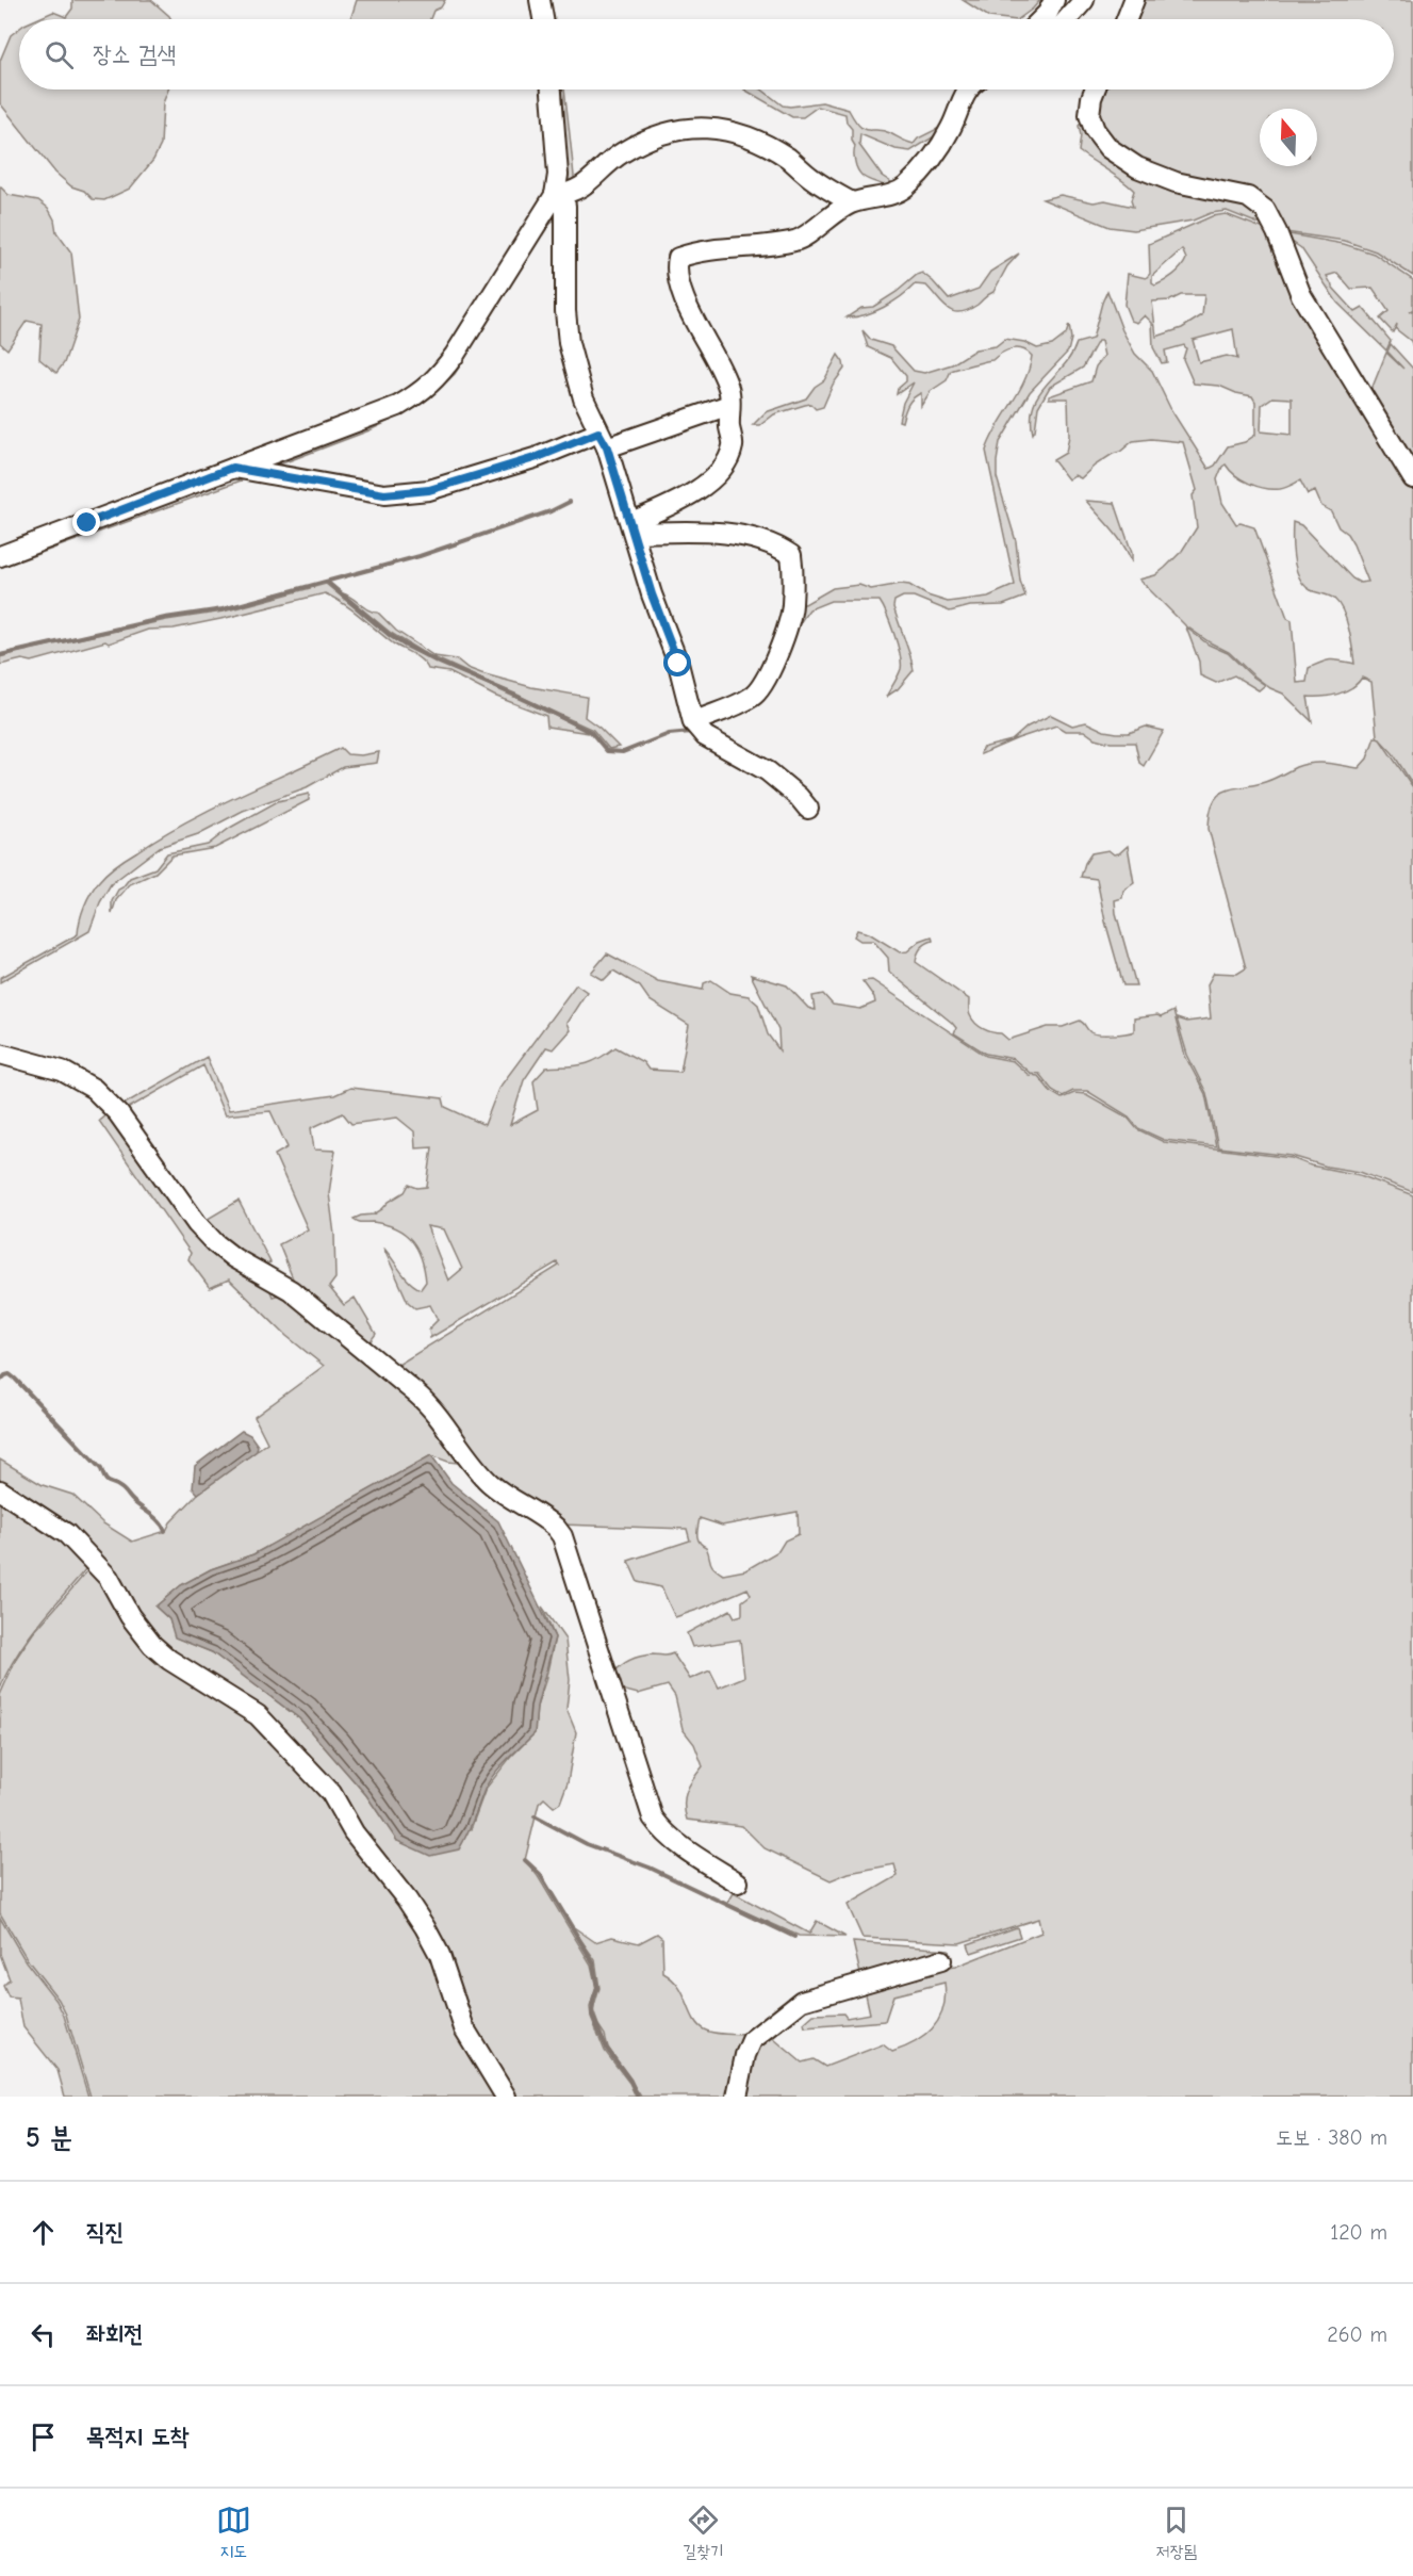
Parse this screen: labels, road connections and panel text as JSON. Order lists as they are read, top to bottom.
{
  "north": "top",
  "page": {
    "search": "장소 검색",
    "heading": ["5 분", "도보 · 380 m"],
    "list": [
      ["직진", "120 m"],
      ["좌회전", "260 m"],
      "목적지 도착"
    ],
    "nav": ["지도", "길찾기", "저장됨"]
  }
}
